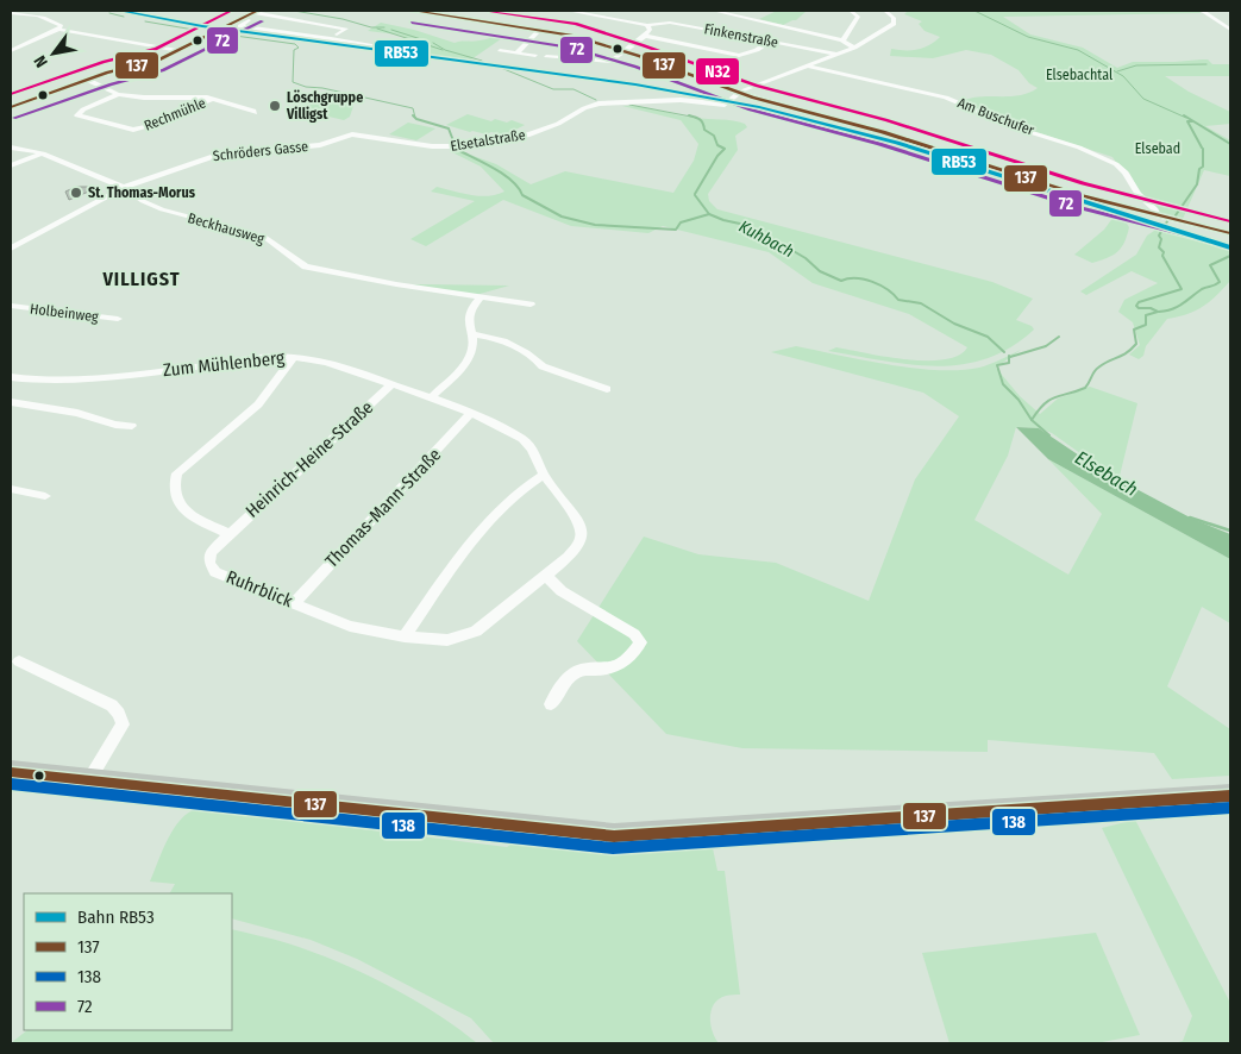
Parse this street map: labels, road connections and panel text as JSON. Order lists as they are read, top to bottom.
{
  "streets": {
    "street": [
      "Finkenstraße",
      "Rechmühle",
      "Am Buschufer",
      "Elsetalstraße",
      "Schröders Gasse",
      "Beckhausweg",
      "Holbeinweg",
      "Zum Mühlenberg",
      "Heinrich-Heine-Straße",
      "Thomas-Mann-Straße",
      "Ruhrblick"
    ]
  },
  "crossings": [
    ["Finkenstraße", "Elsetalstraße"],
    ["Am Buschufer", "Elsetalstraße"],
    ["Elsetalstraße", "Schröders Gasse"],
    ["Schröders Gasse", "Beckhausweg"],
    ["Zum Mühlenberg", "Heinrich-Heine-Straße"],
    ["Zum Mühlenberg", "Thomas-Mann-Straße"],
    ["Zum Mühlenberg", "Ruhrblick"],
    ["Heinrich-Heine-Straße", "Ruhrblick"],
    ["Thomas-Mann-Straße", "Ruhrblick"]
  ],
  "districts": ["VILLIGST"],
  "water": ["Kuhbach", "Elsebach"],
  "parks": ["Elsebachtal", "Elsebad"],
  "places": ["Löschgruppe Villigst", "St. Thomas-Morus"],
  "lines": [
    "rail line RB53",
    "transit line 137",
    "transit line N32",
    "transit line 72",
    "transit line 138"
  ],
  "legend": [
    "Bahn RB53",
    "137",
    "138",
    "72"
  ],
  "north": "bottom left"
}
